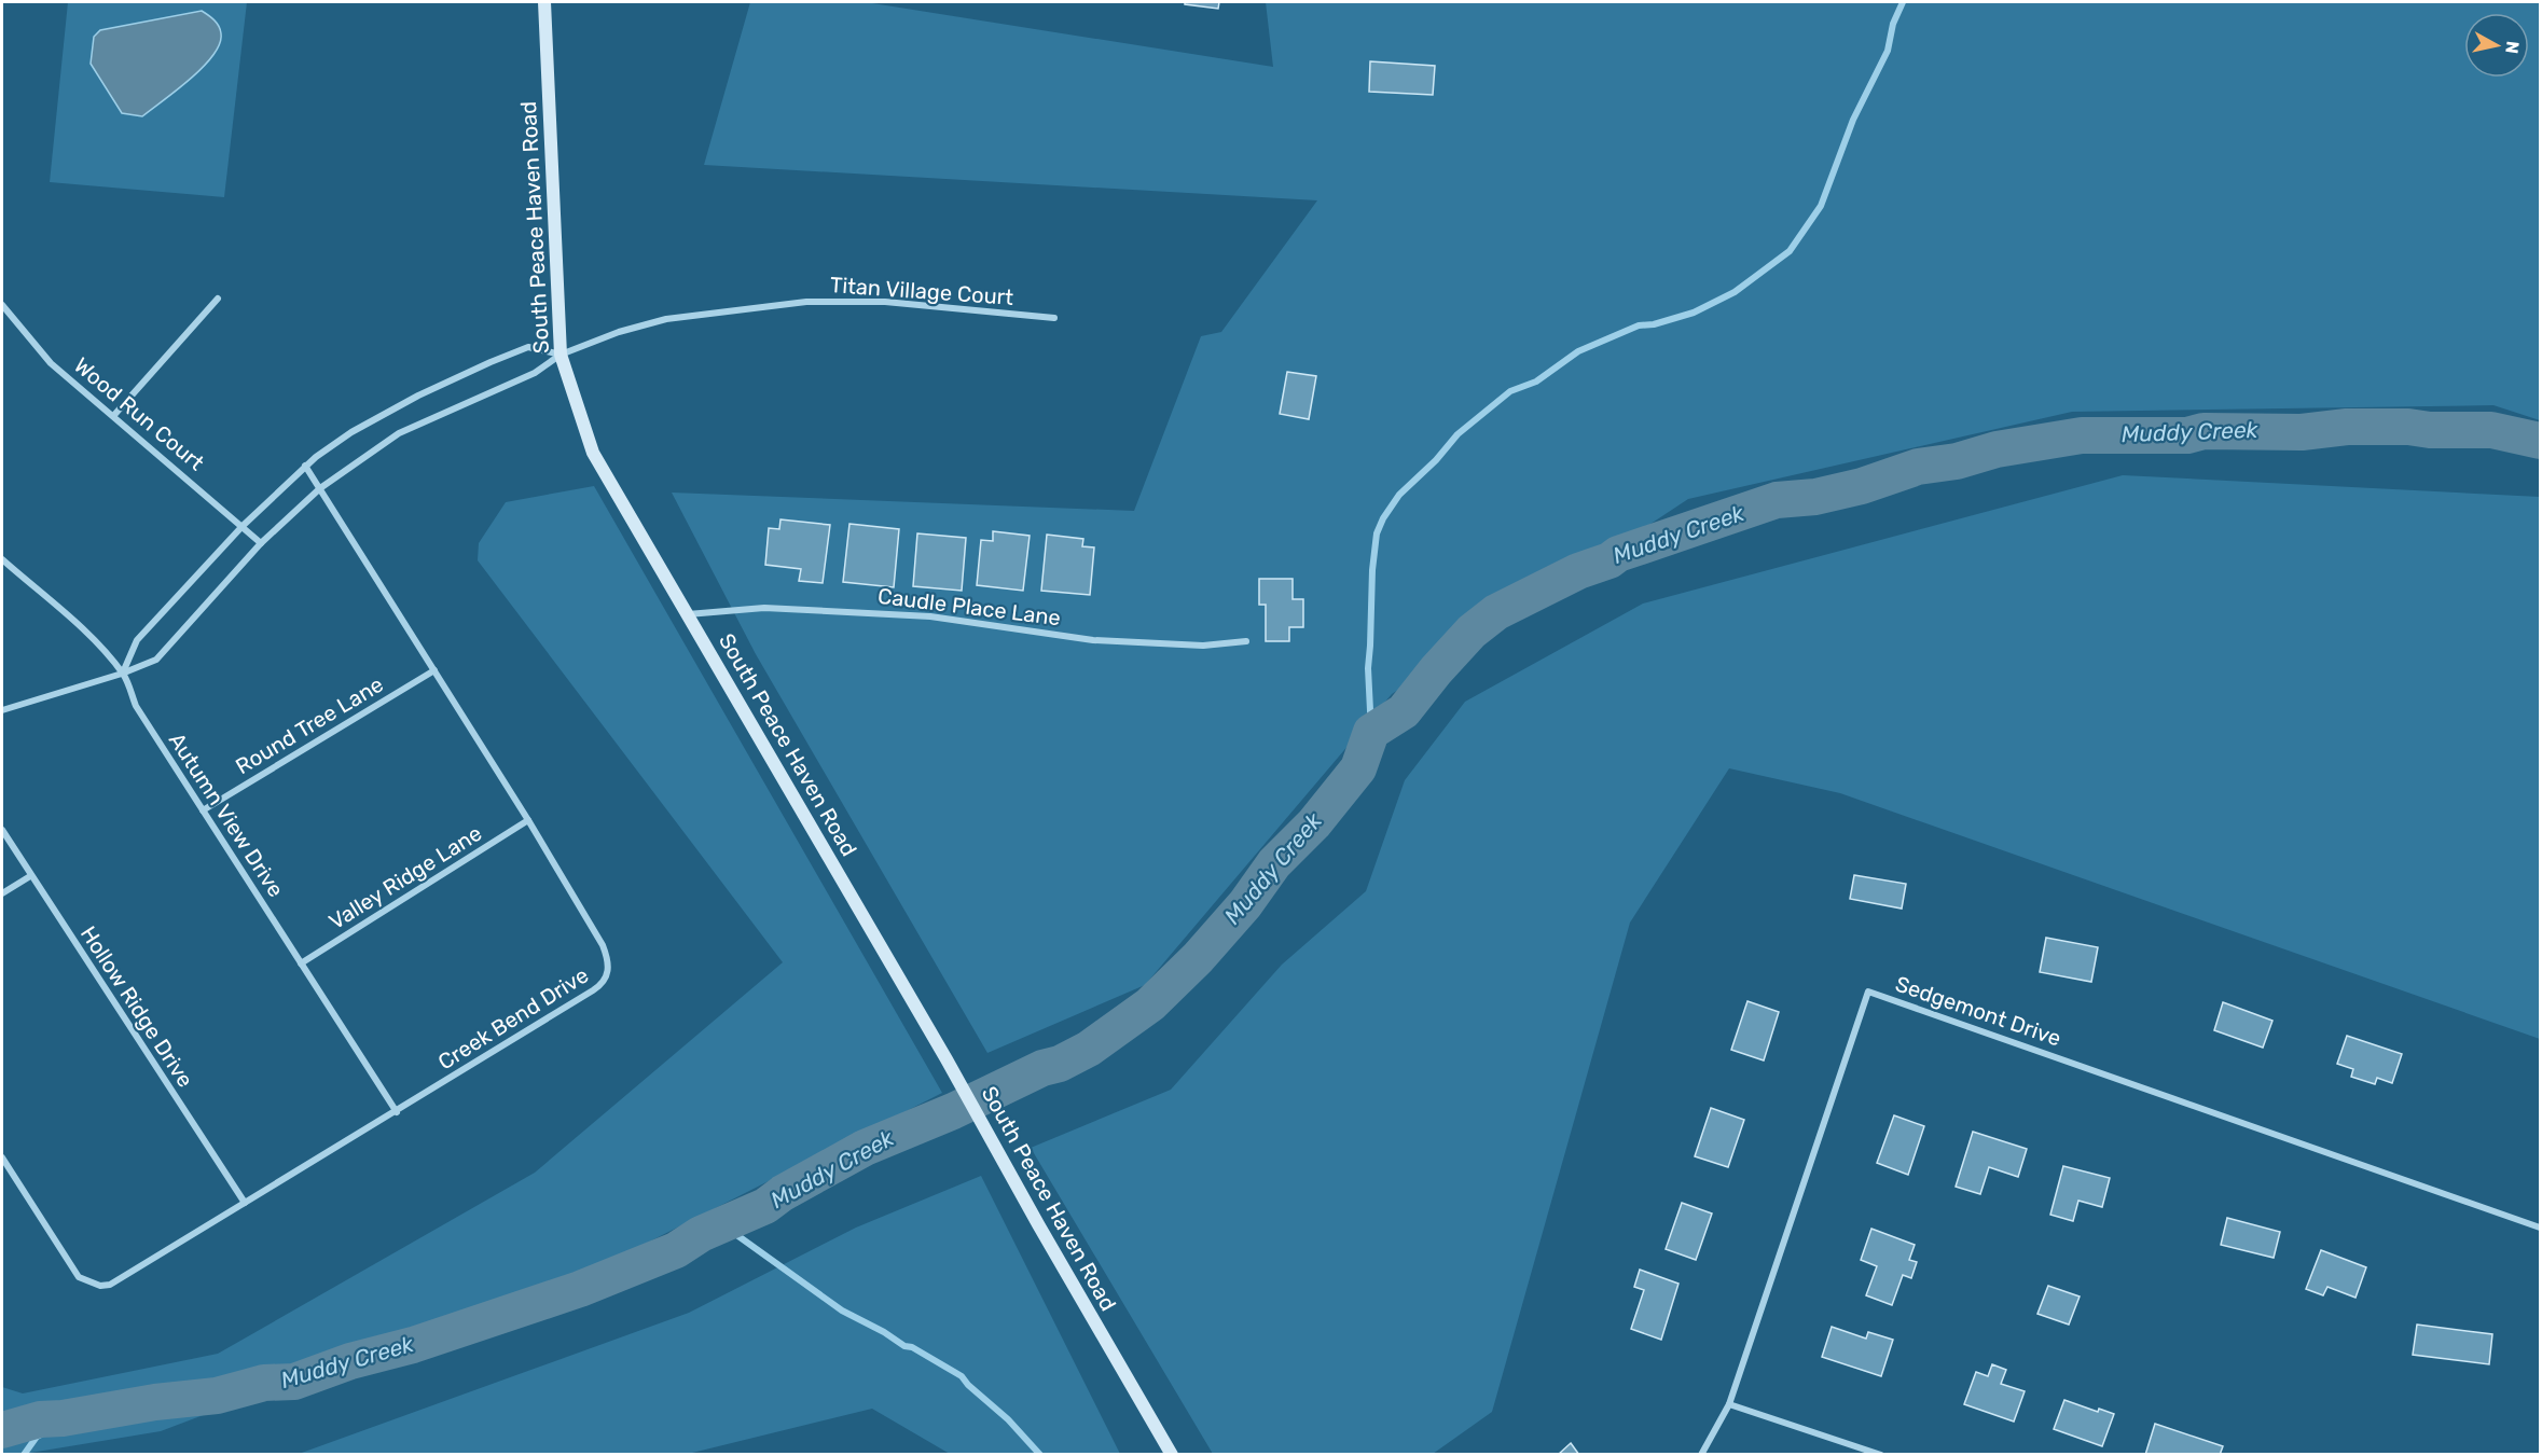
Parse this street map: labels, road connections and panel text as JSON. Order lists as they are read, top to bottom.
{
  "streets": {
    "main road": ["South Peace Haven Road"],
    "street": [
      "Titan Village Court",
      "Wood Run Court",
      "Caudle Place Lane",
      "Round Tree Lane",
      "Autumn View Drive",
      "Valley Ridge Lane",
      "Hollow Ridge Drive",
      "Sedgemont Drive",
      "Creek Bend Drive"
    ]
  },
  "crossings": [
    ["South Peace Haven Road", "Titan Village Court"],
    ["South Peace Haven Road", "Caudle Place Lane"],
    ["Titan Village Court", "Wood Run Court"],
    ["Titan Village Court", "Autumn View Drive"],
    ["Titan Village Court", "Creek Bend Drive"],
    ["Round Tree Lane", "Autumn View Drive"],
    ["Round Tree Lane", "Creek Bend Drive"],
    ["Autumn View Drive", "Valley Ridge Lane"],
    ["Autumn View Drive", "Creek Bend Drive"],
    ["Valley Ridge Lane", "Creek Bend Drive"],
    ["Hollow Ridge Drive", "Creek Bend Drive"]
  ],
  "water": ["Muddy Creek"],
  "north": "right"
}
